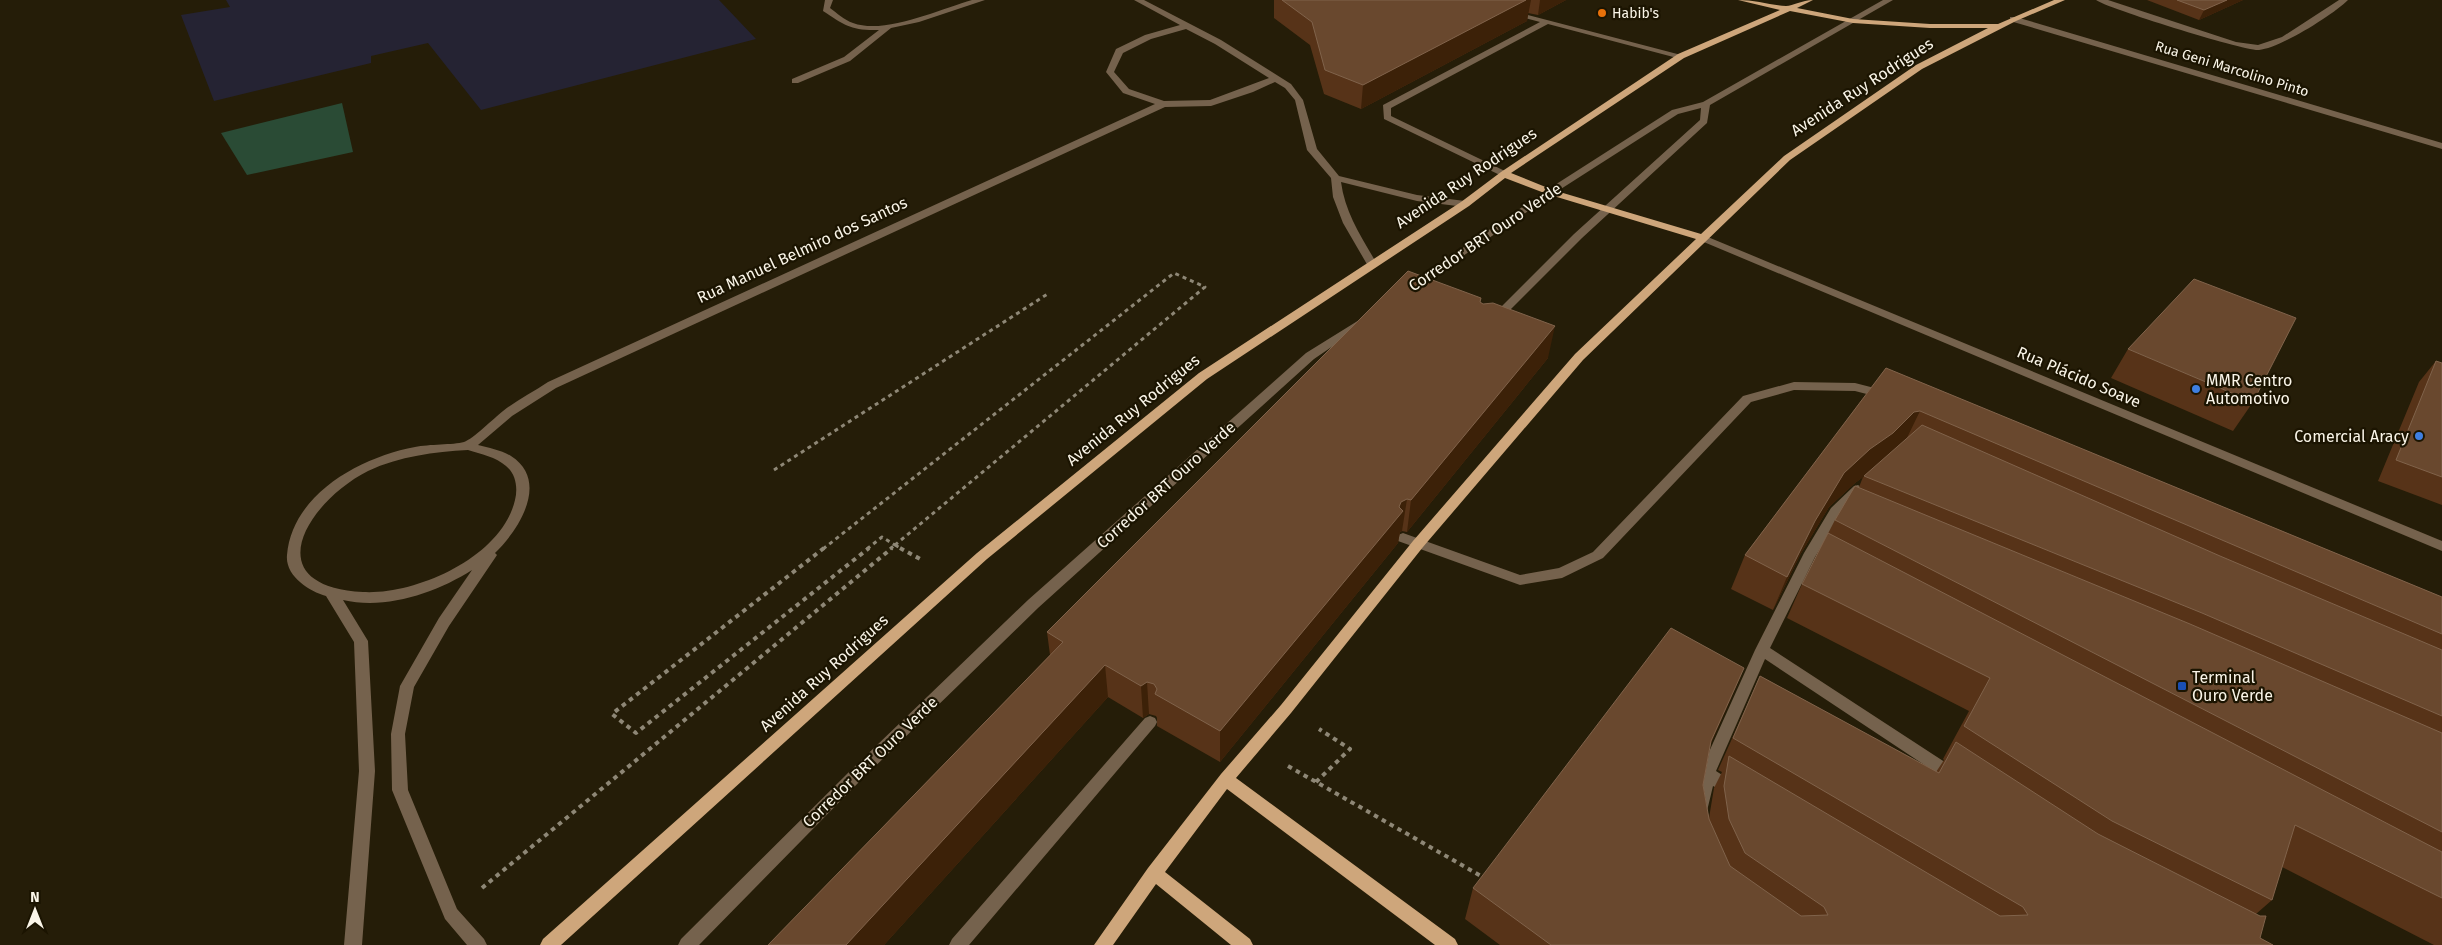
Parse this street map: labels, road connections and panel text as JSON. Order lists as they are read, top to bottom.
{
  "streets": {
    "main road": ["Avenida Ruy Rodrigues"],
    "street": [
      "Rua Geni Marcolino Pinto",
      "Corredor BRT Ouro Verde",
      "Rua Manuel Belmiro dos Santos",
      "Rua Plácido Soave"
    ]
  },
  "crossings": [
    ["Rua Geni Marcolino Pinto", "Avenida Ruy Rodrigues"],
    ["Avenida Ruy Rodrigues", "Rua Plácido Soave"]
  ],
  "places": {
    "other": ["Habib's", "MMR Centro Automotivo", "Comercial Aracy"],
    "transit": ["Terminal Ouro Verde"]
  },
  "north": "top"
}
